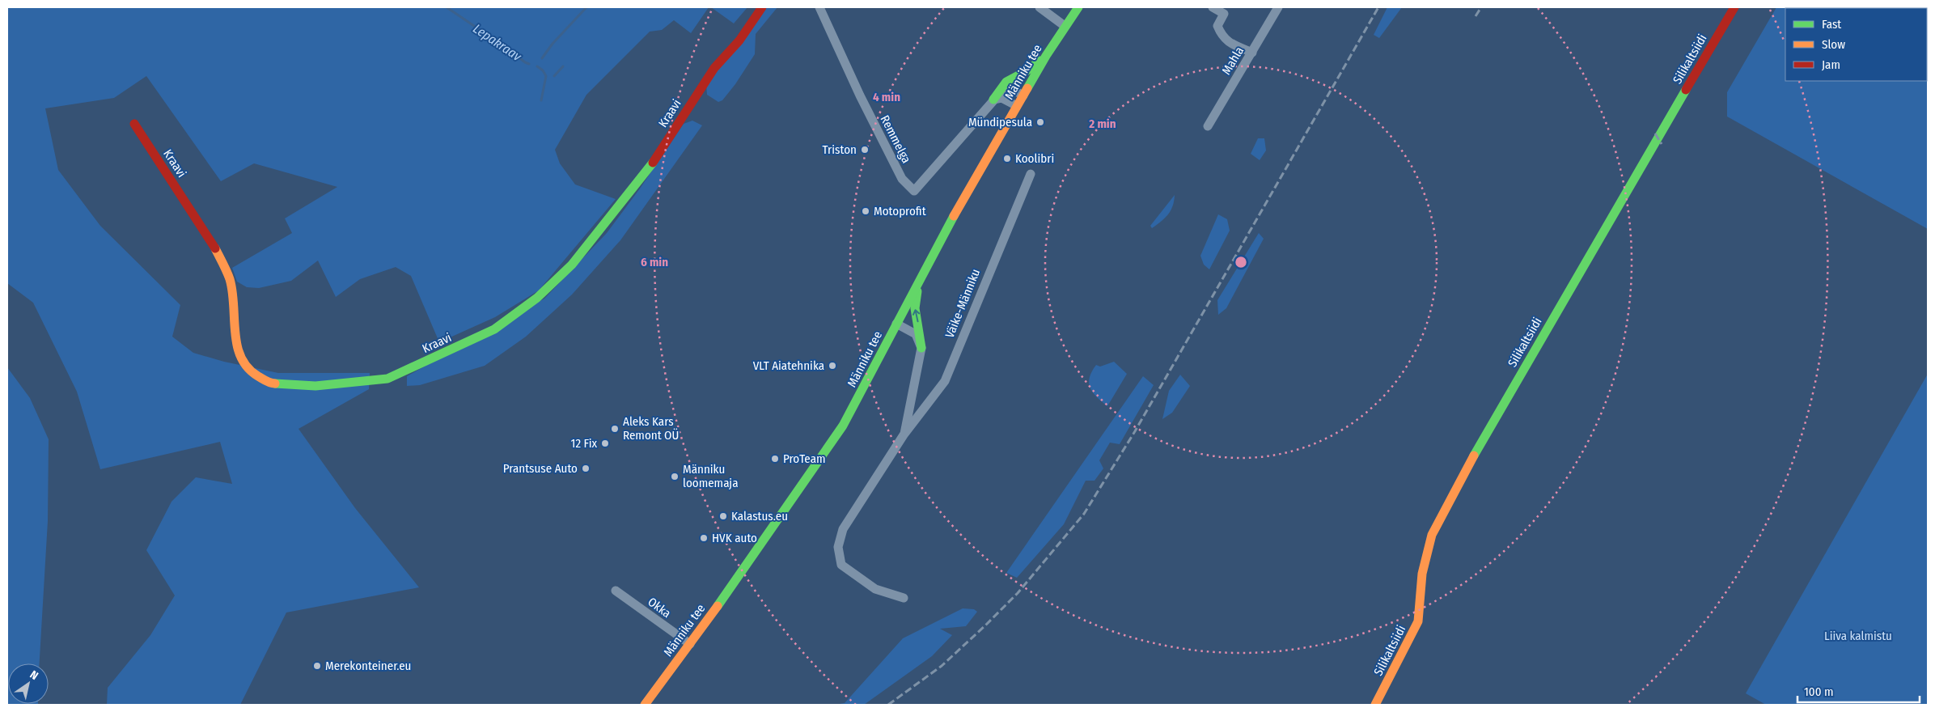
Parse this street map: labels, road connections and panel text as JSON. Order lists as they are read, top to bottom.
{
  "streets": {
    "street": [
      "Silikaltsiidi",
      "Mahla",
      "Männiku tee",
      "Kraavi",
      "Remmelga",
      "Väike-Männiku",
      "Okka"
    ]
  },
  "crossings": [
    ["Männiku tee", "Okka"]
  ],
  "water": ["Lepakraav"],
  "parks": ["Liiva kalmistu"],
  "places": [
    "Mündipesula",
    "Triston",
    "Koolibri",
    "Motoprofit",
    "VLT Aiatehnika",
    "Aleks Kars Remont OÜ",
    "12 Fix",
    "ProTeam",
    "Prantsuse Auto",
    "Männiku loomemaja",
    "Kalastus.eu",
    "HVK auto",
    "Merekonteiner.eu"
  ],
  "legend": ["Fast", "Slow", "Jam"],
  "scale_bar": "100 m",
  "north": "top right",
  "rings": ["4 min", "2 min", "6 min"]
}
